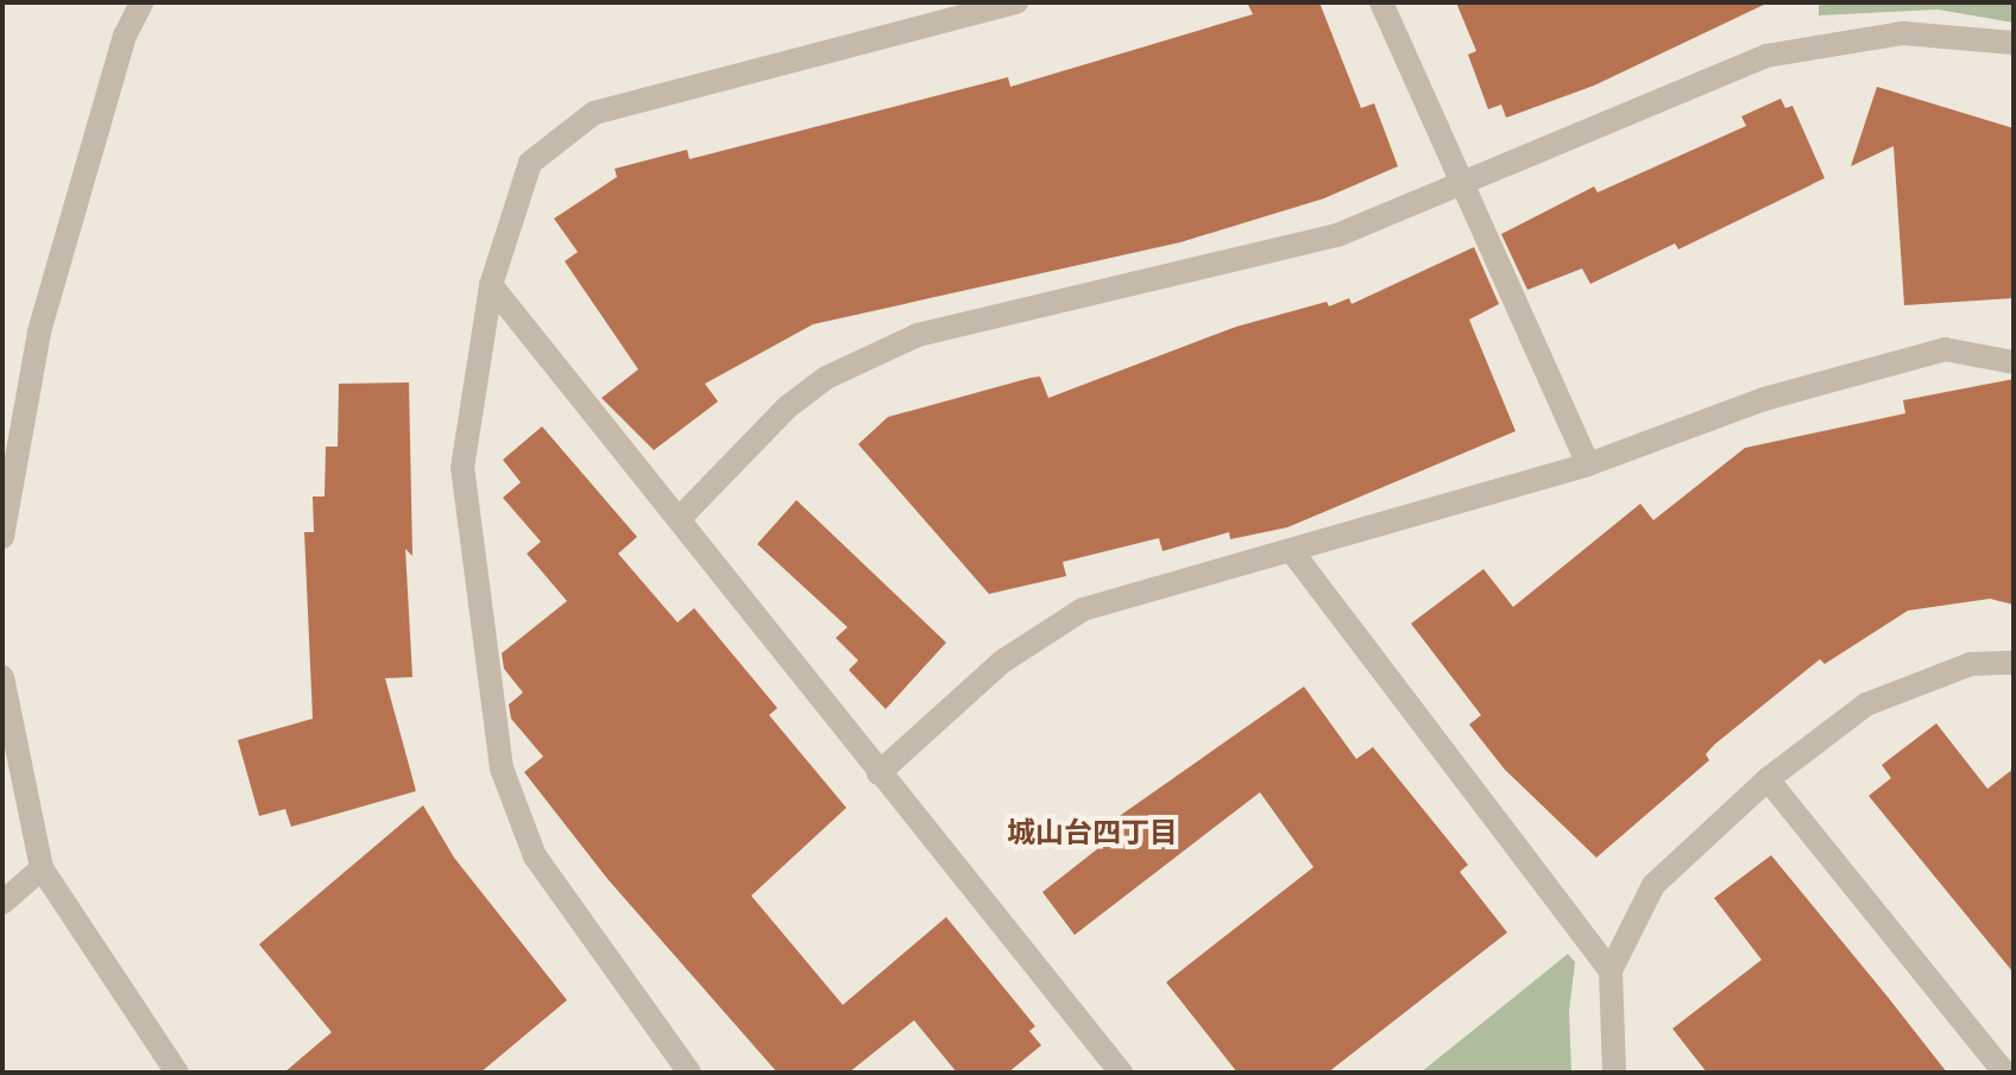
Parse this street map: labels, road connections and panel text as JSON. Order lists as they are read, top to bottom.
{
  "districts": ["城山台四丁目"]
}
